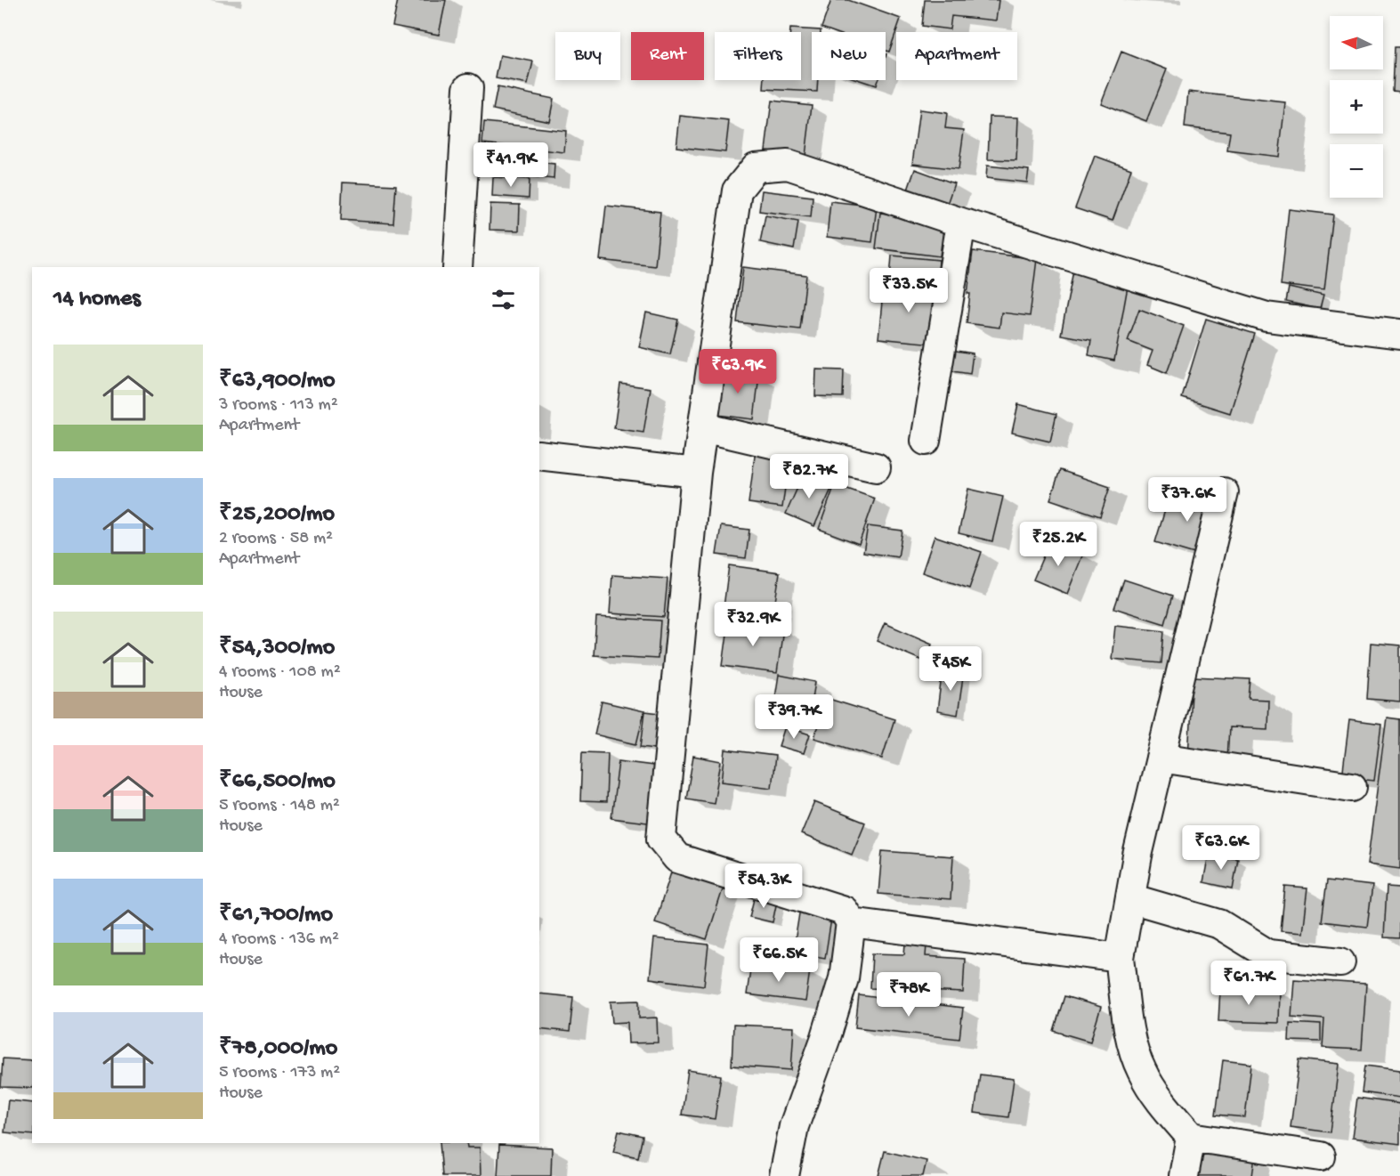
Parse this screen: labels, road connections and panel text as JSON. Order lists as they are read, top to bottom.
{
  "north": "left",
  "page": {
    "map_buttons": ["+", "−"],
    "chip": [
      "Buy",
      "Rent",
      "Filters",
      "New",
      "Apartment"
    ],
    "price": [
      "₹41.9K",
      "₹33.5K",
      "₹63.9K",
      "₹82.7K",
      "₹37.6K",
      "₹25.2K",
      "₹32.9K",
      "₹45K",
      "₹39.7K",
      "₹63.6K",
      "₹54.3K",
      "₹66.5K",
      "₹61.7K",
      "₹78K"
    ],
    "heading": "14 homes",
    "list": [
      {
        "name": "₹63,900/mo",
        "note": "3 rooms · 113 m² · Apartment"
      },
      {
        "name": "₹25,200/mo",
        "note": "2 rooms · 58 m² · Apartment"
      },
      {
        "name": "₹54,300/mo",
        "note": "4 rooms · 108 m² · House"
      },
      {
        "name": "₹66,500/mo",
        "note": "5 rooms · 148 m² · House"
      },
      {
        "name": "₹61,700/mo",
        "note": "4 rooms · 136 m² · House"
      },
      {
        "name": "₹78,000/mo",
        "note": "5 rooms · 173 m² · House"
      }
    ]
  }
}
